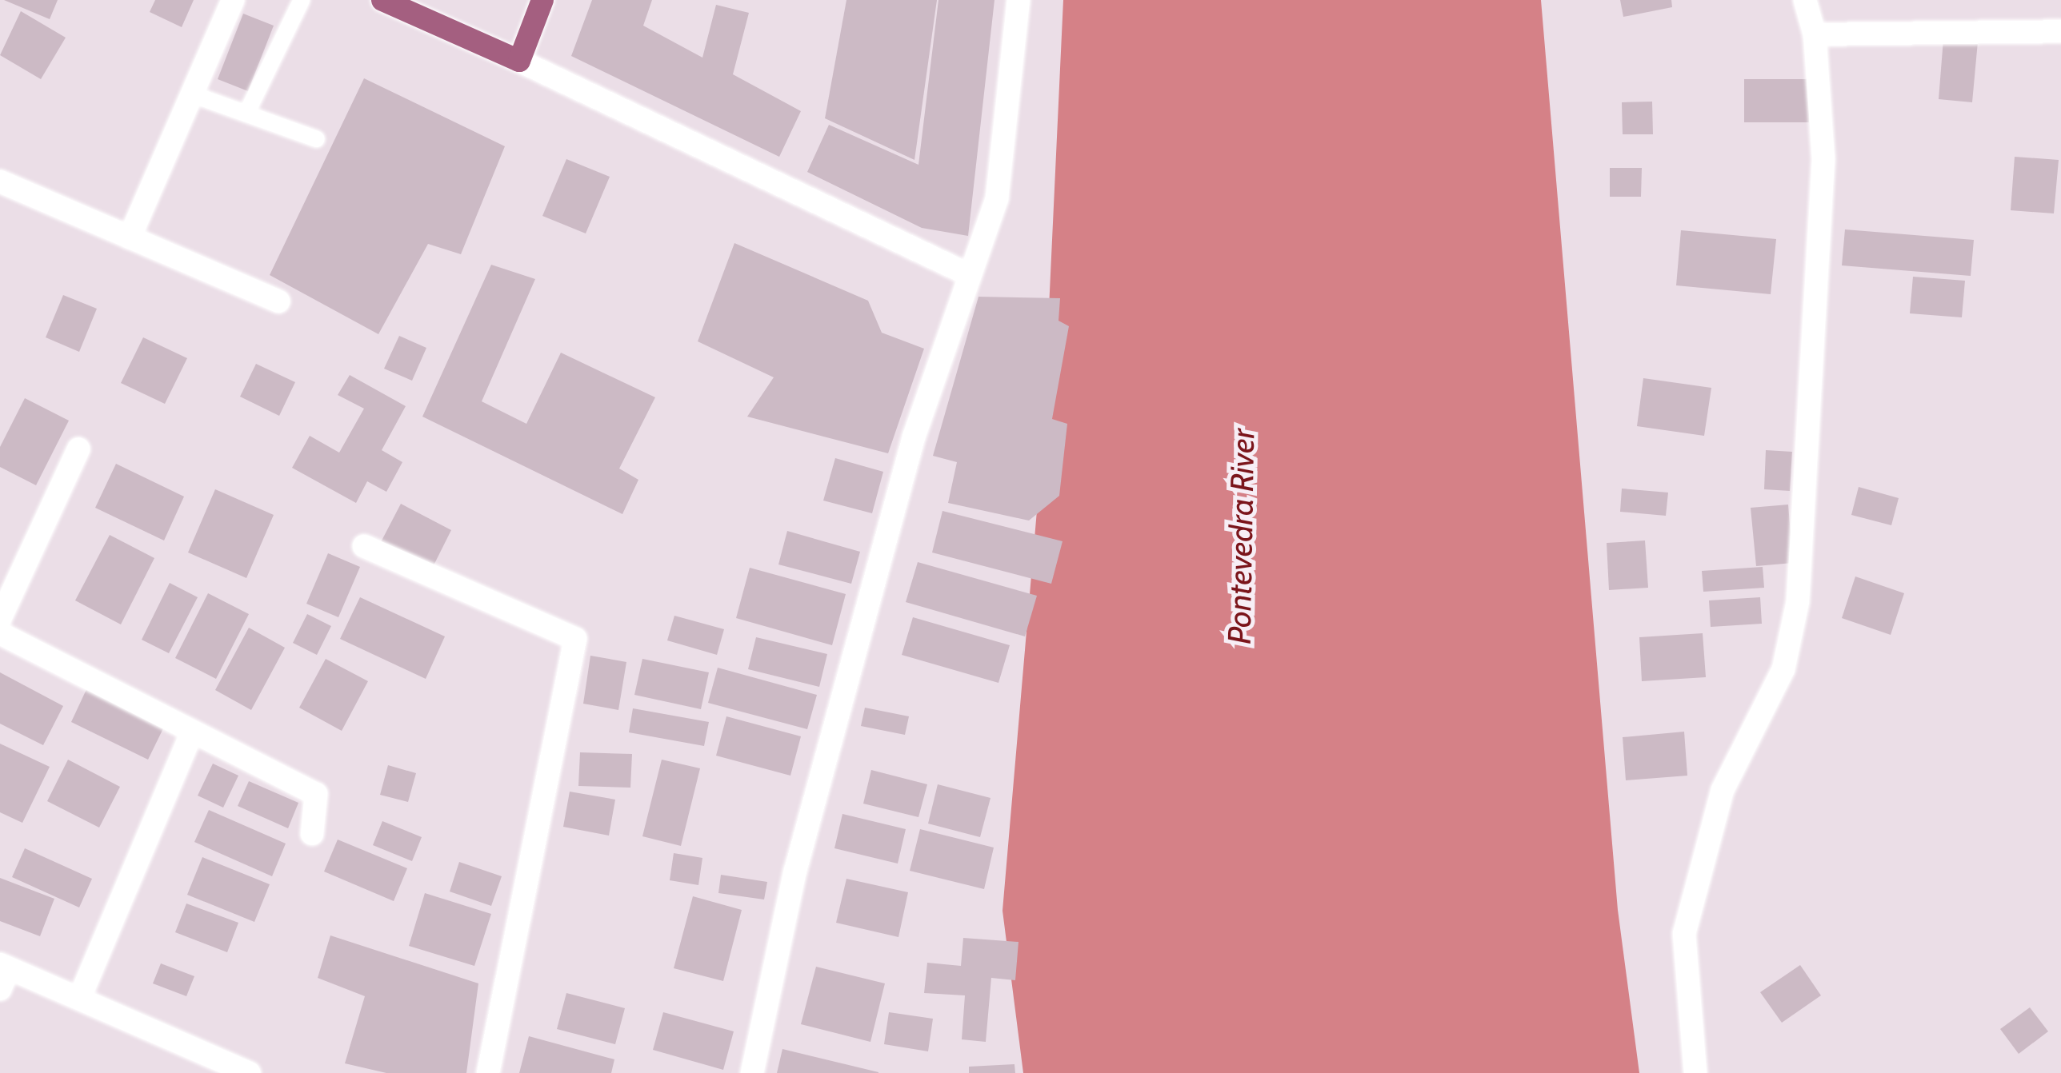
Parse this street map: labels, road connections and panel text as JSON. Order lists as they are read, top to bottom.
{
  "water": ["Pontevedra River"]
}
